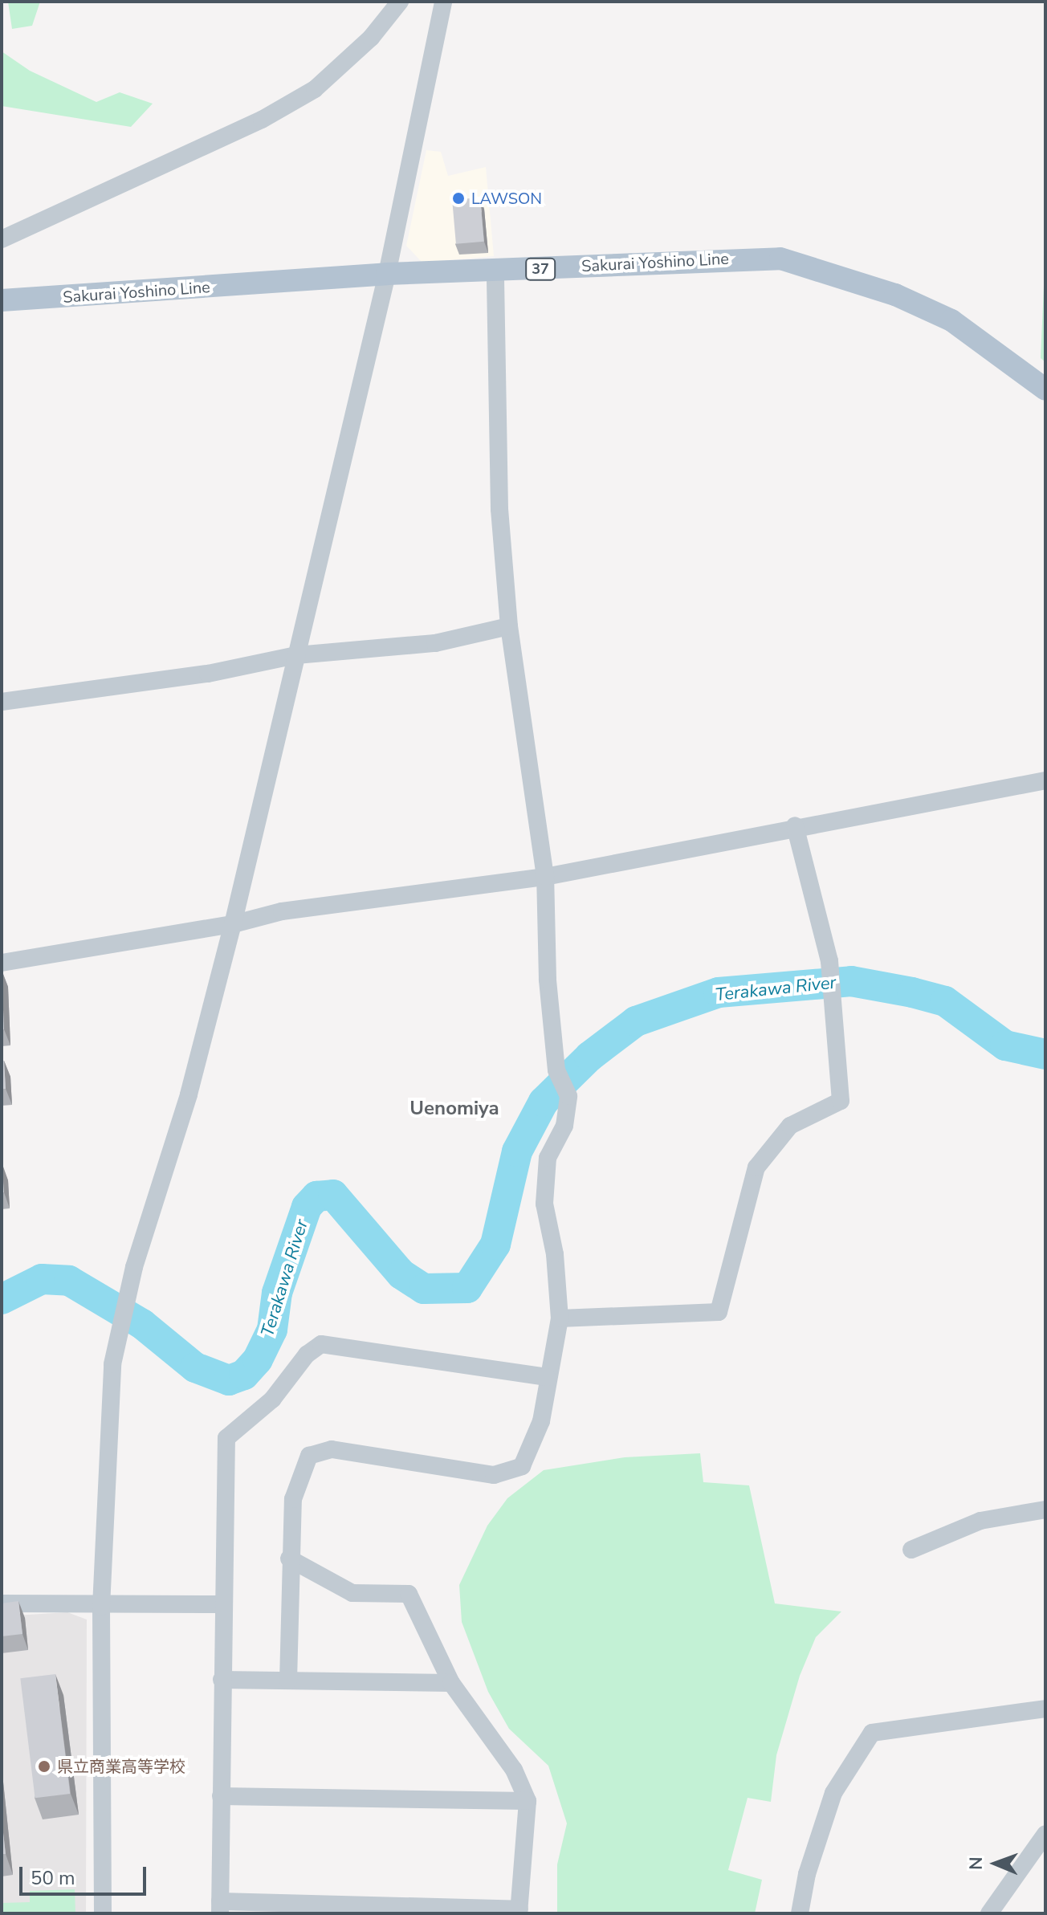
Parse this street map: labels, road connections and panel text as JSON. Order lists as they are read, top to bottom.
{
  "streets": {
    "main road": ["Sakurai Yoshino Line", "37"]
  },
  "districts": ["Uenomiya"],
  "water": ["Terakawa River"],
  "places": ["LAWSON", "県立商業高等学校"],
  "scale_bar": "50 m",
  "north": "left"
}
